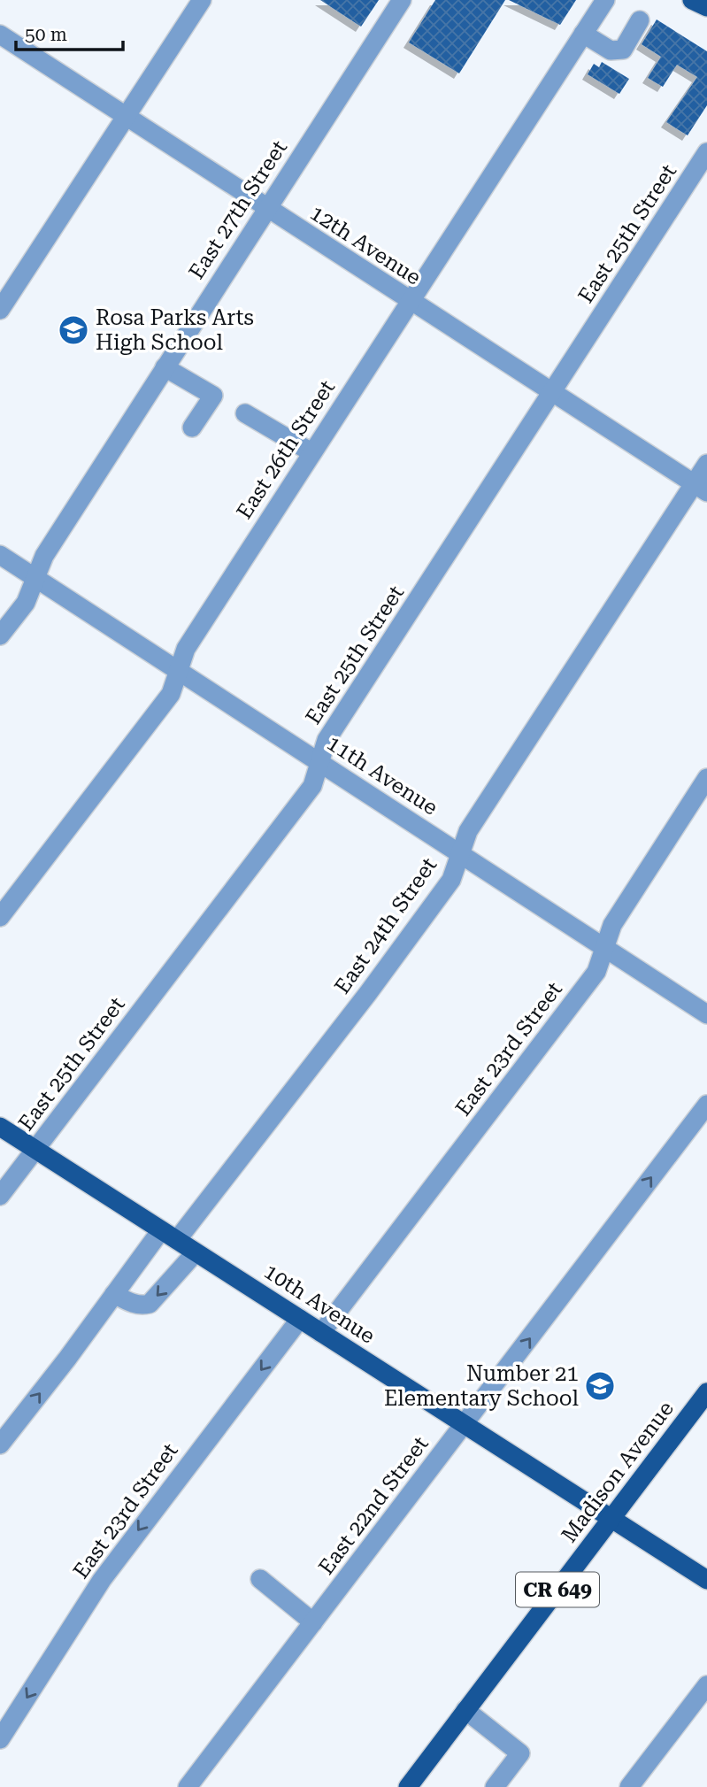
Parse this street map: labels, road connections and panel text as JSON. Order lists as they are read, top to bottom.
{
  "streets": {
    "main road": ["10th Avenue", "Madison Avenue", "CR 649"],
    "street": [
      "East 27th Street",
      "East 25th Street",
      "12th Avenue",
      "East 26th Street",
      "11th Avenue",
      "East 24th Street",
      "East 23rd Street",
      "East 22nd Street"
    ]
  },
  "crossings": [
    ["East 27th Street", "12th Avenue"],
    ["East 27th Street", "11th Avenue"],
    ["East 25th Street", "12th Avenue"],
    ["East 25th Street", "11th Avenue"],
    ["East 25th Street", "10th Avenue"],
    ["12th Avenue", "East 26th Street"],
    ["12th Avenue", "East 24th Street"],
    ["East 26th Street", "11th Avenue"],
    ["11th Avenue", "East 24th Street"],
    ["11th Avenue", "East 23rd Street"],
    ["East 24th Street", "10th Avenue"],
    ["East 23rd Street", "10th Avenue"],
    ["10th Avenue", "Madison Avenue"],
    ["10th Avenue", "East 22nd Street"]
  ],
  "one_way": ["East 23rd Street", "East 22nd Street"],
  "places": {
    "school or university": ["Rosa Parks Arts High School", "Number 21 Elementary School"]
  },
  "scale_bar": "50 m"
}
